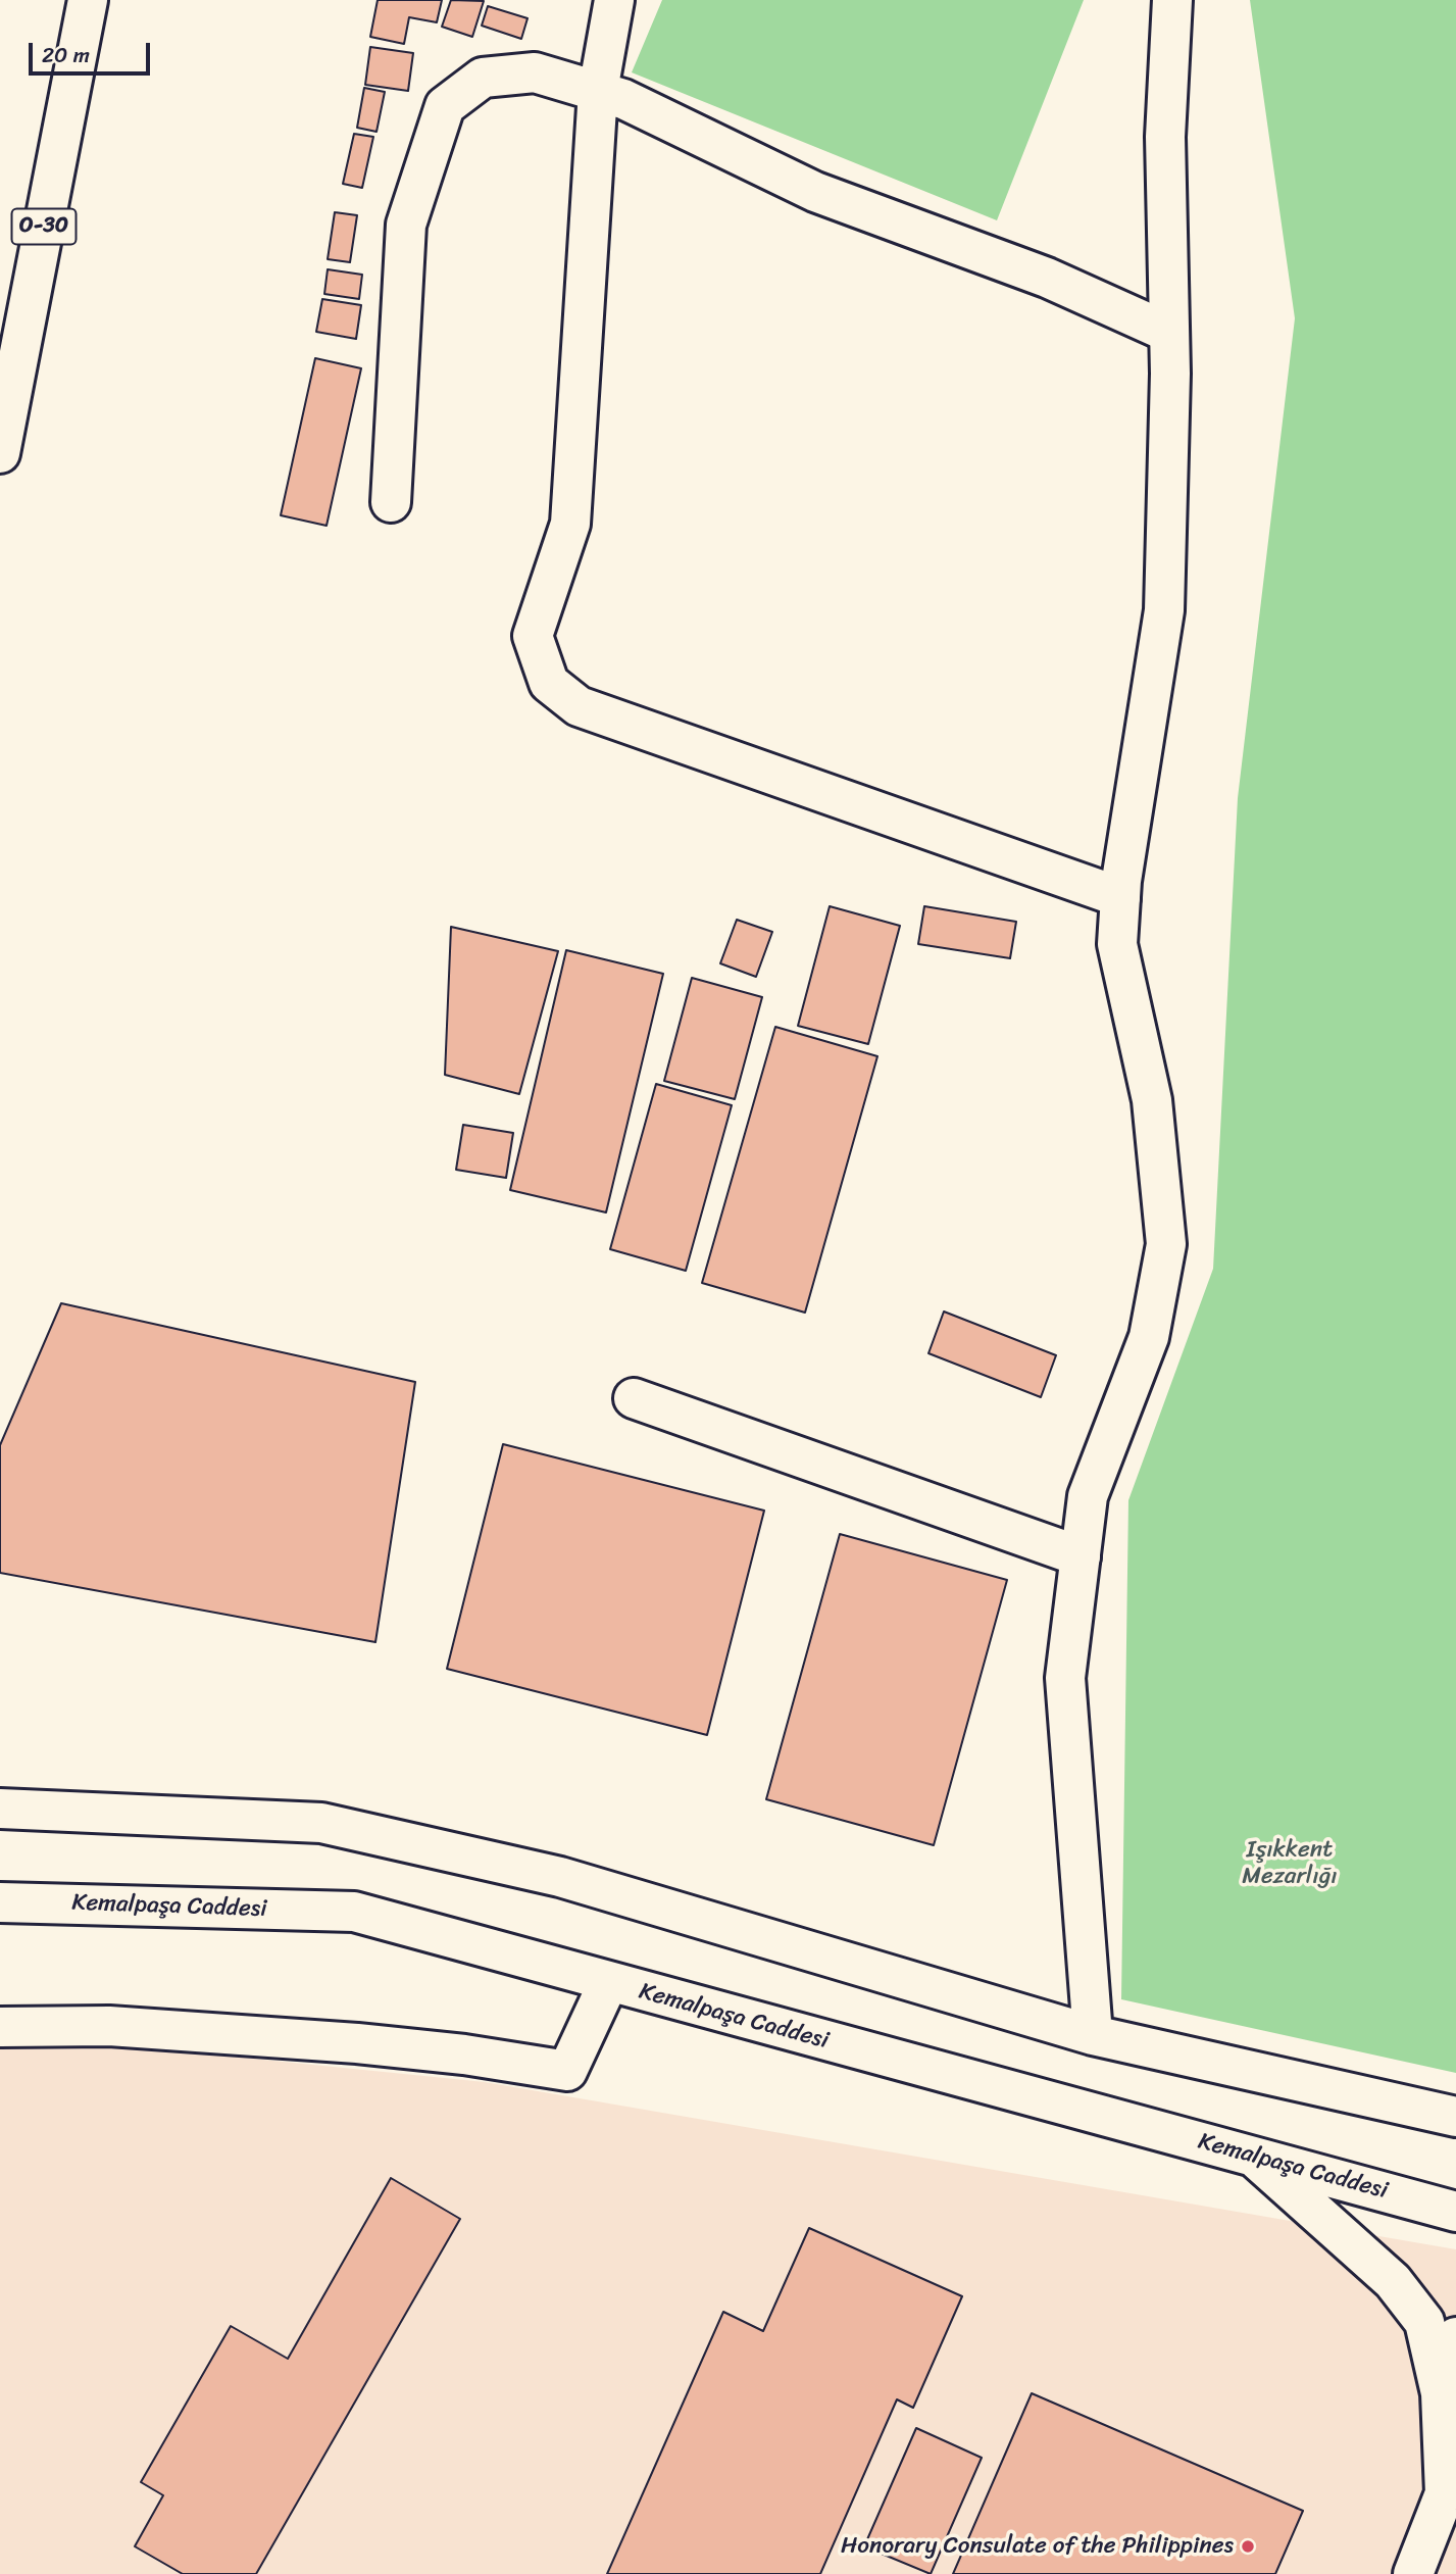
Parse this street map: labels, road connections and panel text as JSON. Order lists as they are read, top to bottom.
{
  "streets": {
    "main road": ["O-30", "Kemalpaşa Caddesi"]
  },
  "parks": ["Işıkkent Mezarlığı"],
  "places": ["Honorary Consulate of the Philippines"],
  "scale_bar": "20 m"
}
